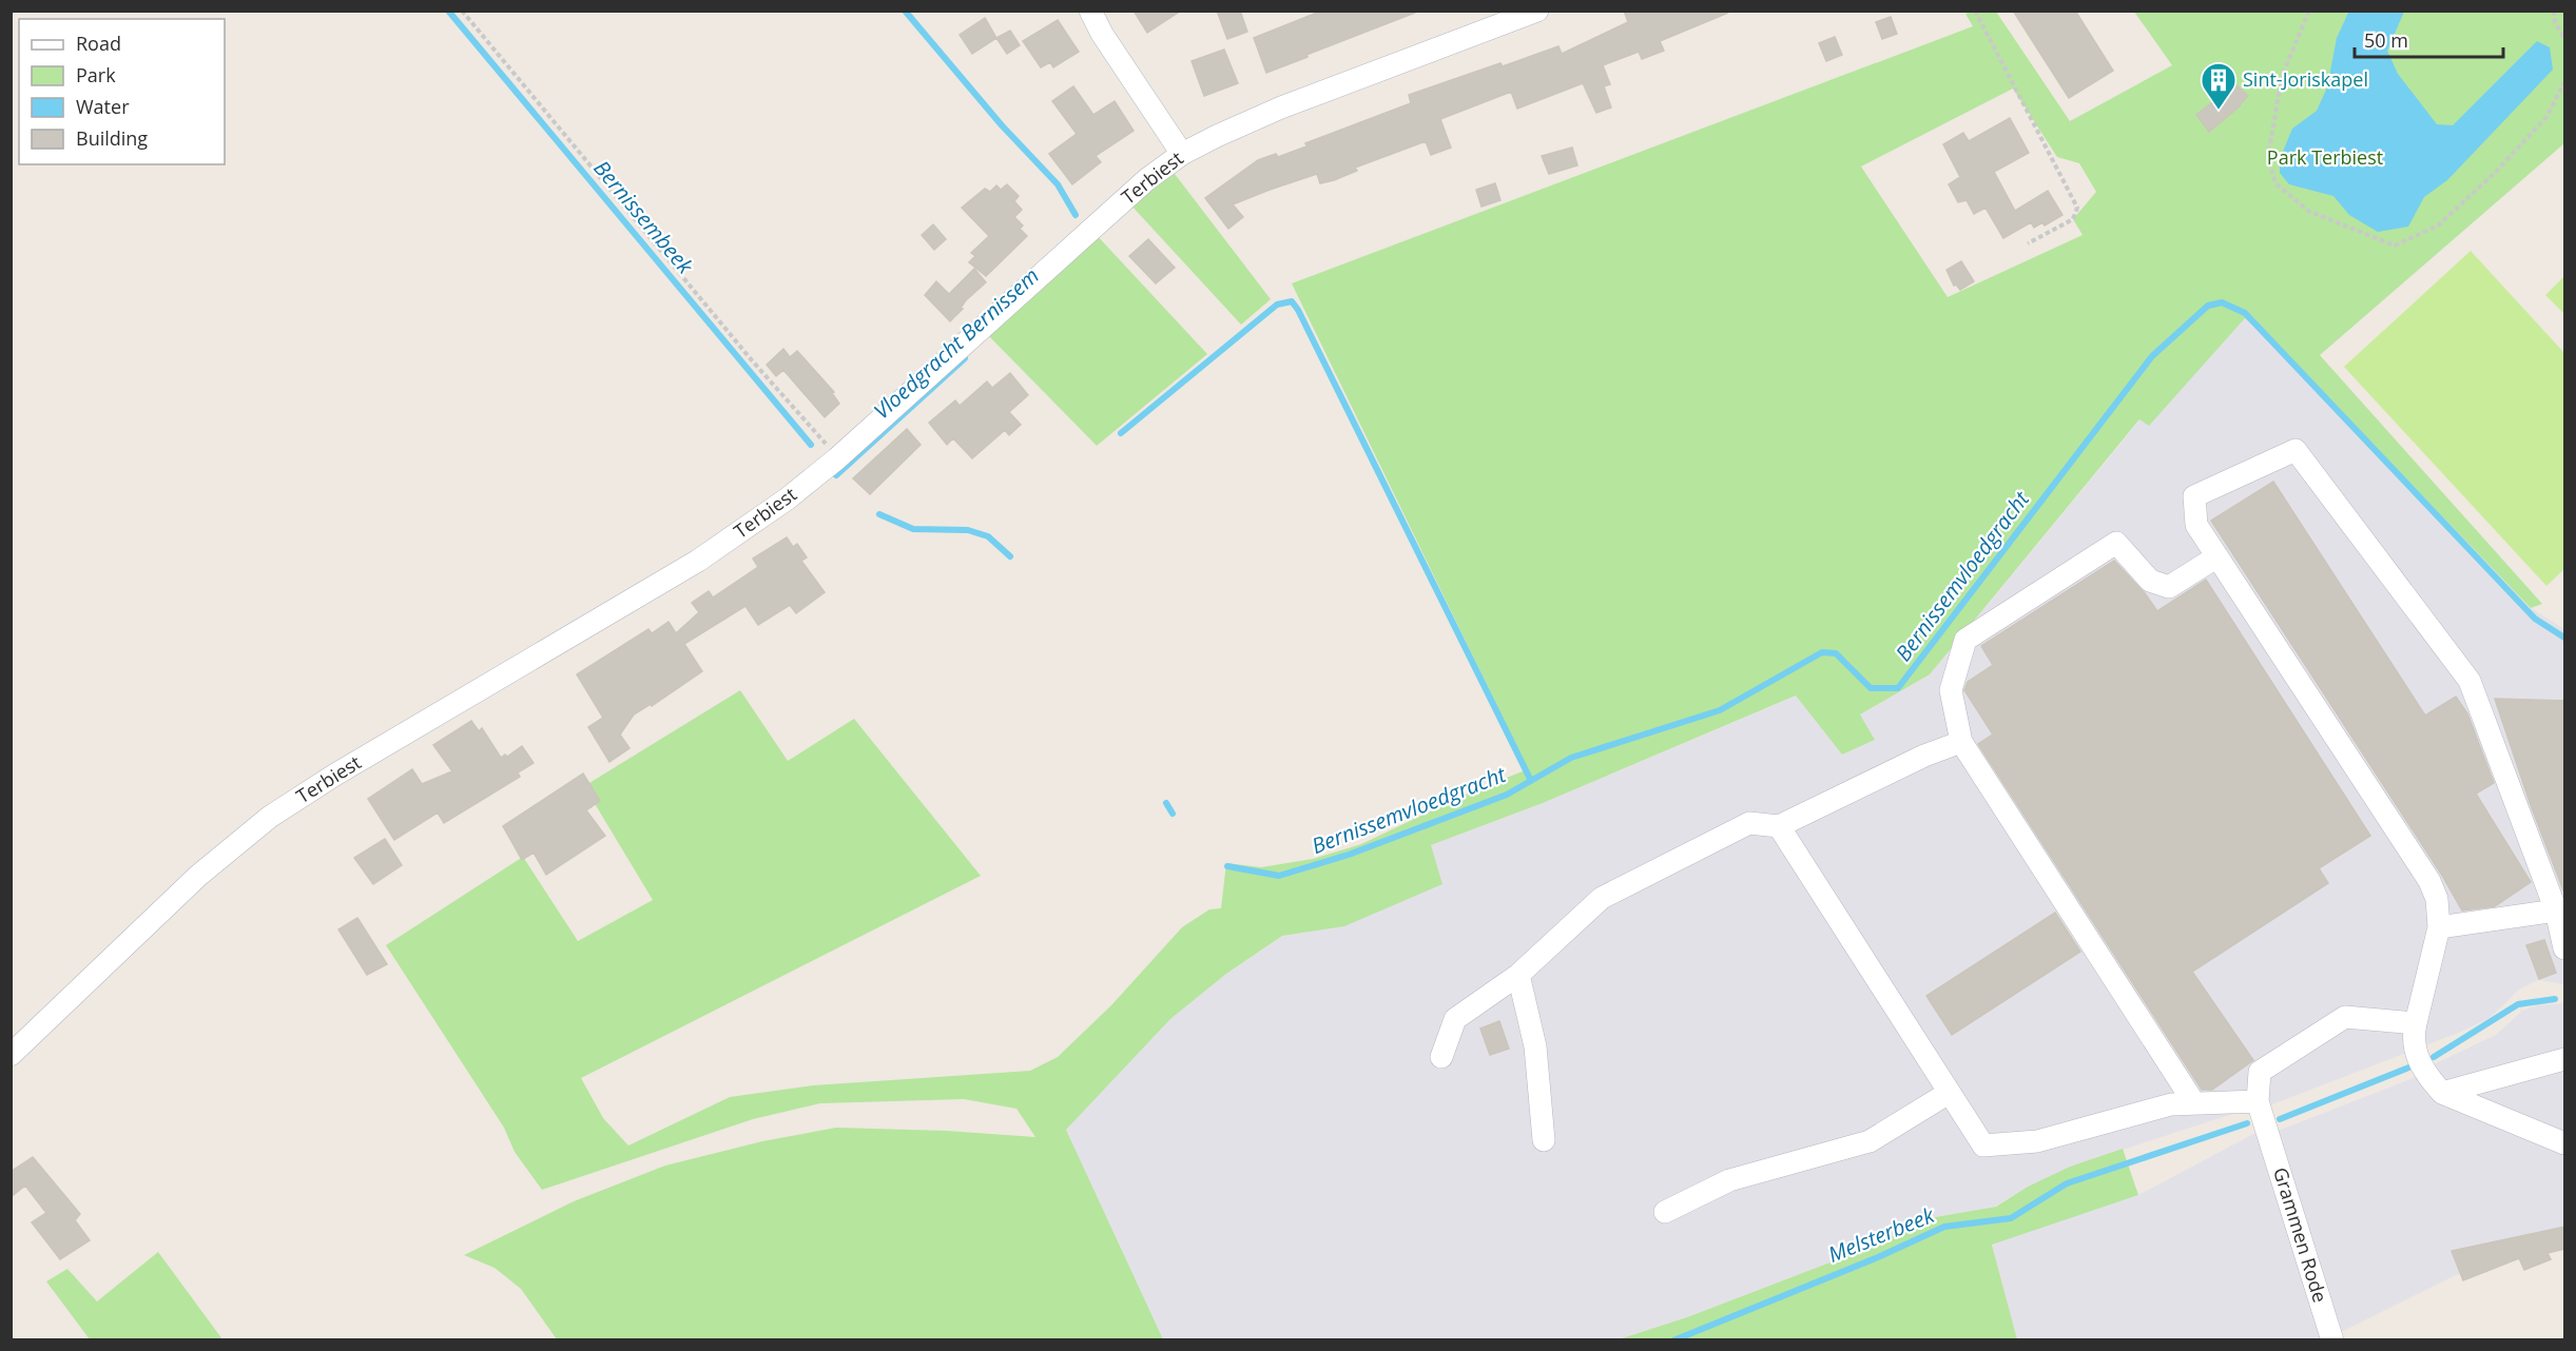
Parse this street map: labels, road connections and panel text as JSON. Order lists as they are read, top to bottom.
{
  "streets": {
    "street": ["Terbiest", "Grammen Rode"]
  },
  "water": [
    "Bernissembeek",
    "Vloedgracht Bernissem",
    "Bernissemvloedgracht",
    "Melsterbeek"
  ],
  "parks": ["Park Terbiest"],
  "places": {
    "building": ["Sint-Joriskapel"]
  },
  "legend": [
    "Road",
    "Park",
    "Water",
    "Building"
  ],
  "scale_bar": "50 m"
}
